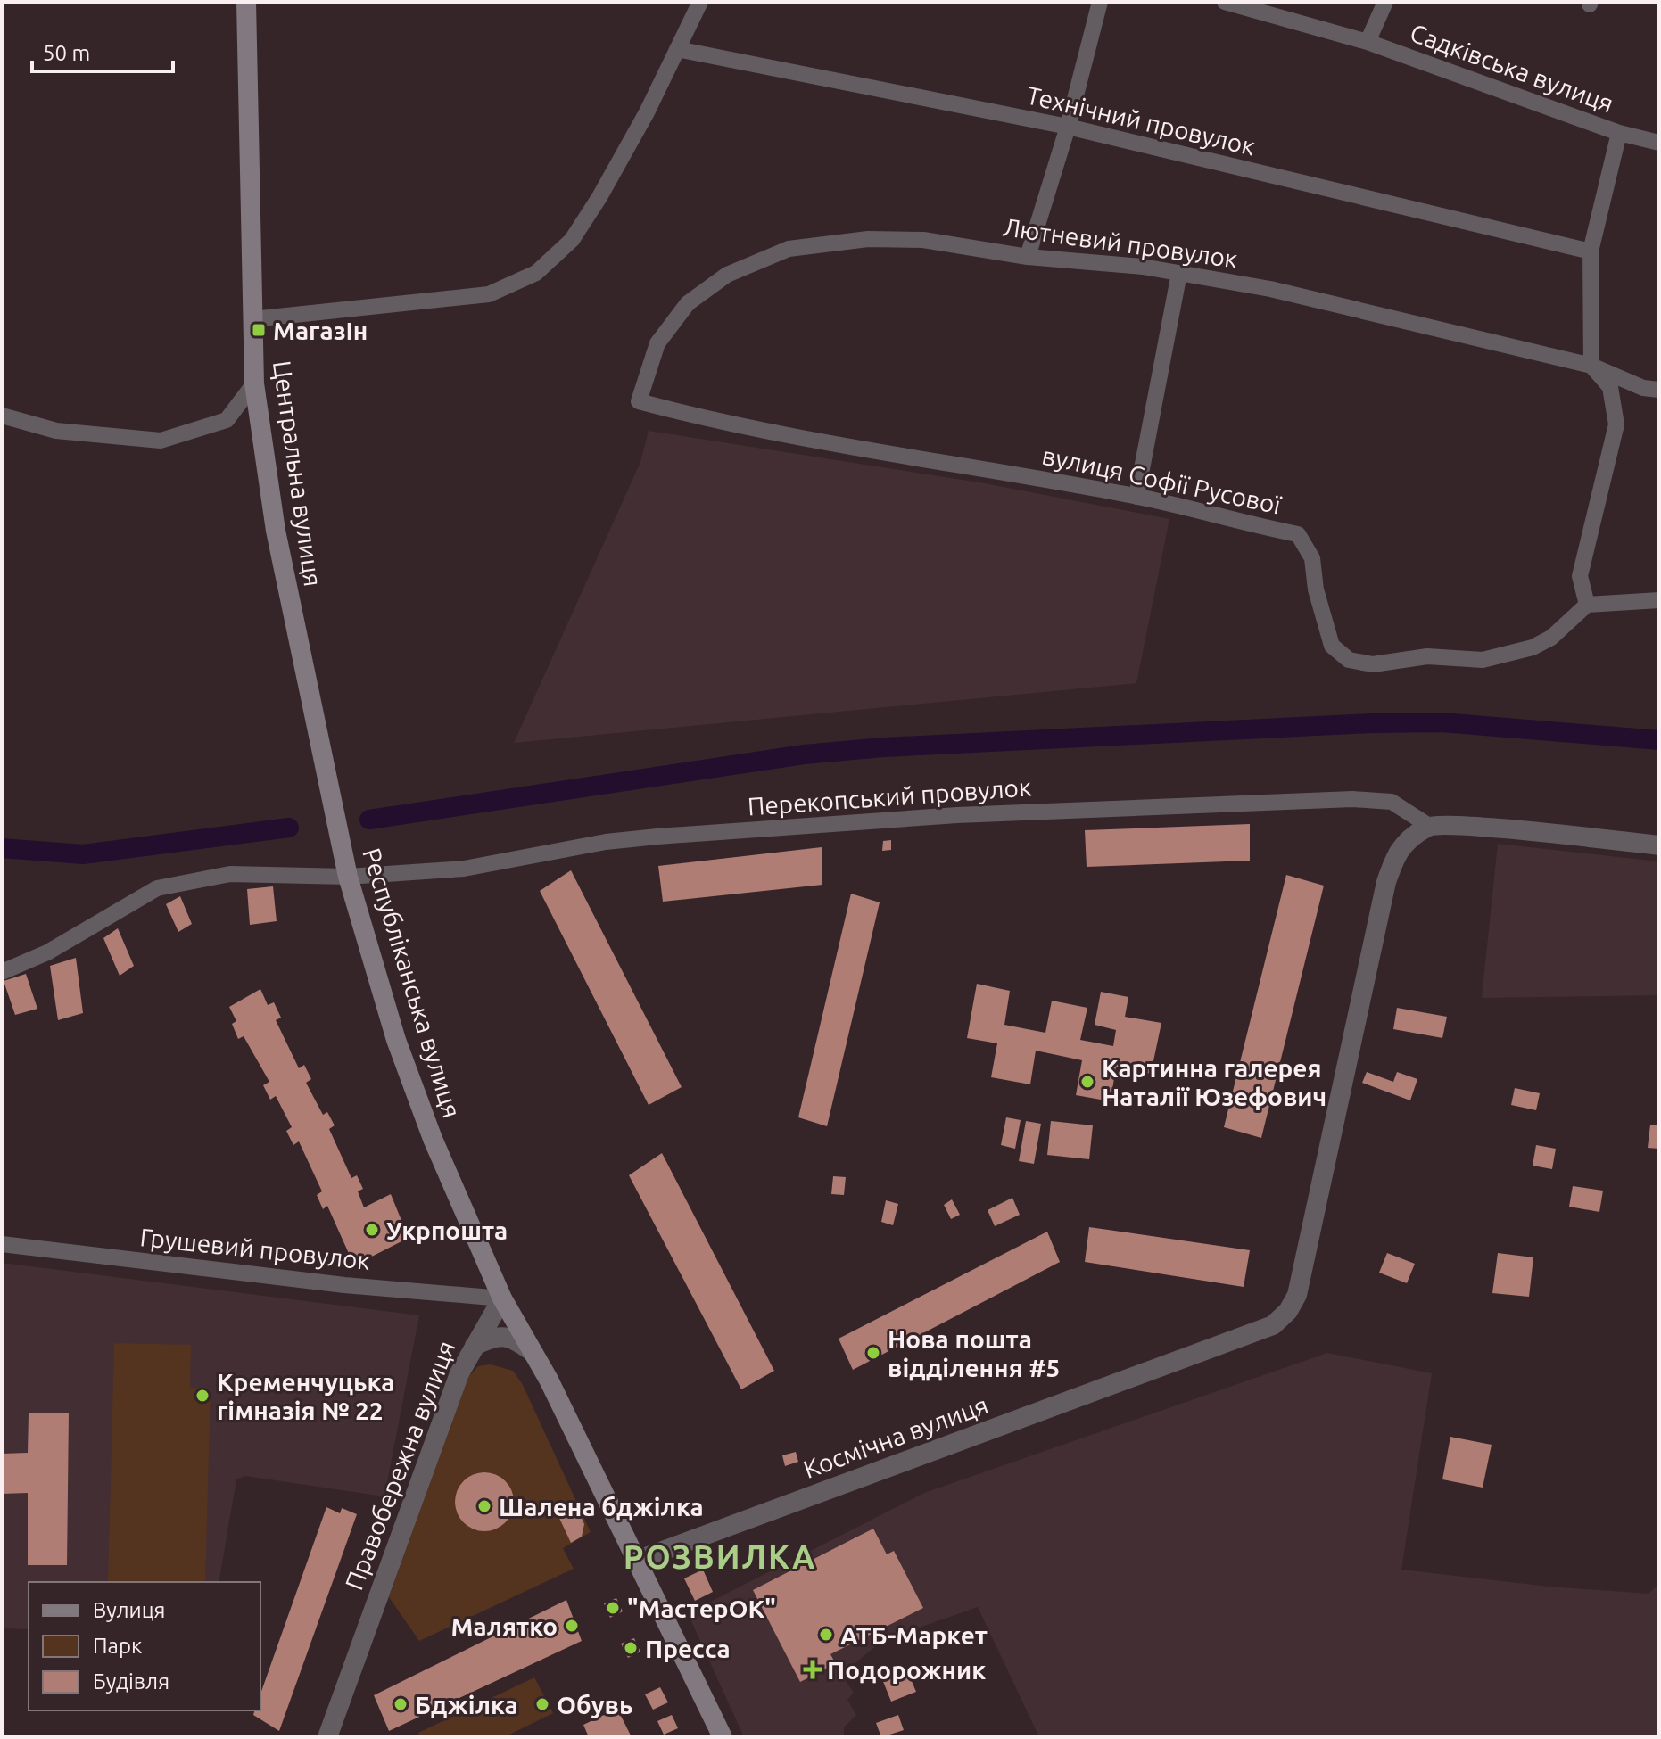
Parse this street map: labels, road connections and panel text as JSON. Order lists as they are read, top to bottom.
{
  "streets": {
    "main road": ["Центральна вулиця", "Республіканська вулиця"],
    "street": [
      "Садківська вулиця",
      "Технічний провулок",
      "Лютневий провулок",
      "вулиця Софії Русової",
      "Перекопський провулок",
      "Грушевий провулок",
      "Космічна вулиця",
      "Правобережна вулиця"
    ]
  },
  "crossings": [
    ["Лютневий провулок", "вулиця Софії Русової"],
    ["Центральна вулиця", "Республіканська вулиця"],
    ["Перекопський провулок", "Республіканська вулиця"],
    ["Перекопський провулок", "Космічна вулиця"],
    ["Республіканська вулиця", "Грушевий провулок"],
    ["Республіканська вулиця", "Космічна вулиця"],
    ["Республіканська вулиця", "Правобережна вулиця"],
    ["Грушевий провулок", "Правобережна вулиця"]
  ],
  "districts": ["РОЗВИЛКА"],
  "places": {
    "transit": ["МагазІн"],
    "other": [
      "Картинна галерея Наталії Юзефович",
      "Укрпошта",
      "Нова пошта відділення #5",
      "Кременчуцька гімназія № 22",
      "Шалена бджілка",
      "\"МастерОК\"",
      "Малятко",
      "АТБ-Маркет",
      "Пресса",
      "Бджілка",
      "Обувь"
    ],
    "health": ["Подорожник"]
  },
  "legend": ["Вулиця", "Парк", "Будівля"],
  "scale_bar": "50 m"
}
